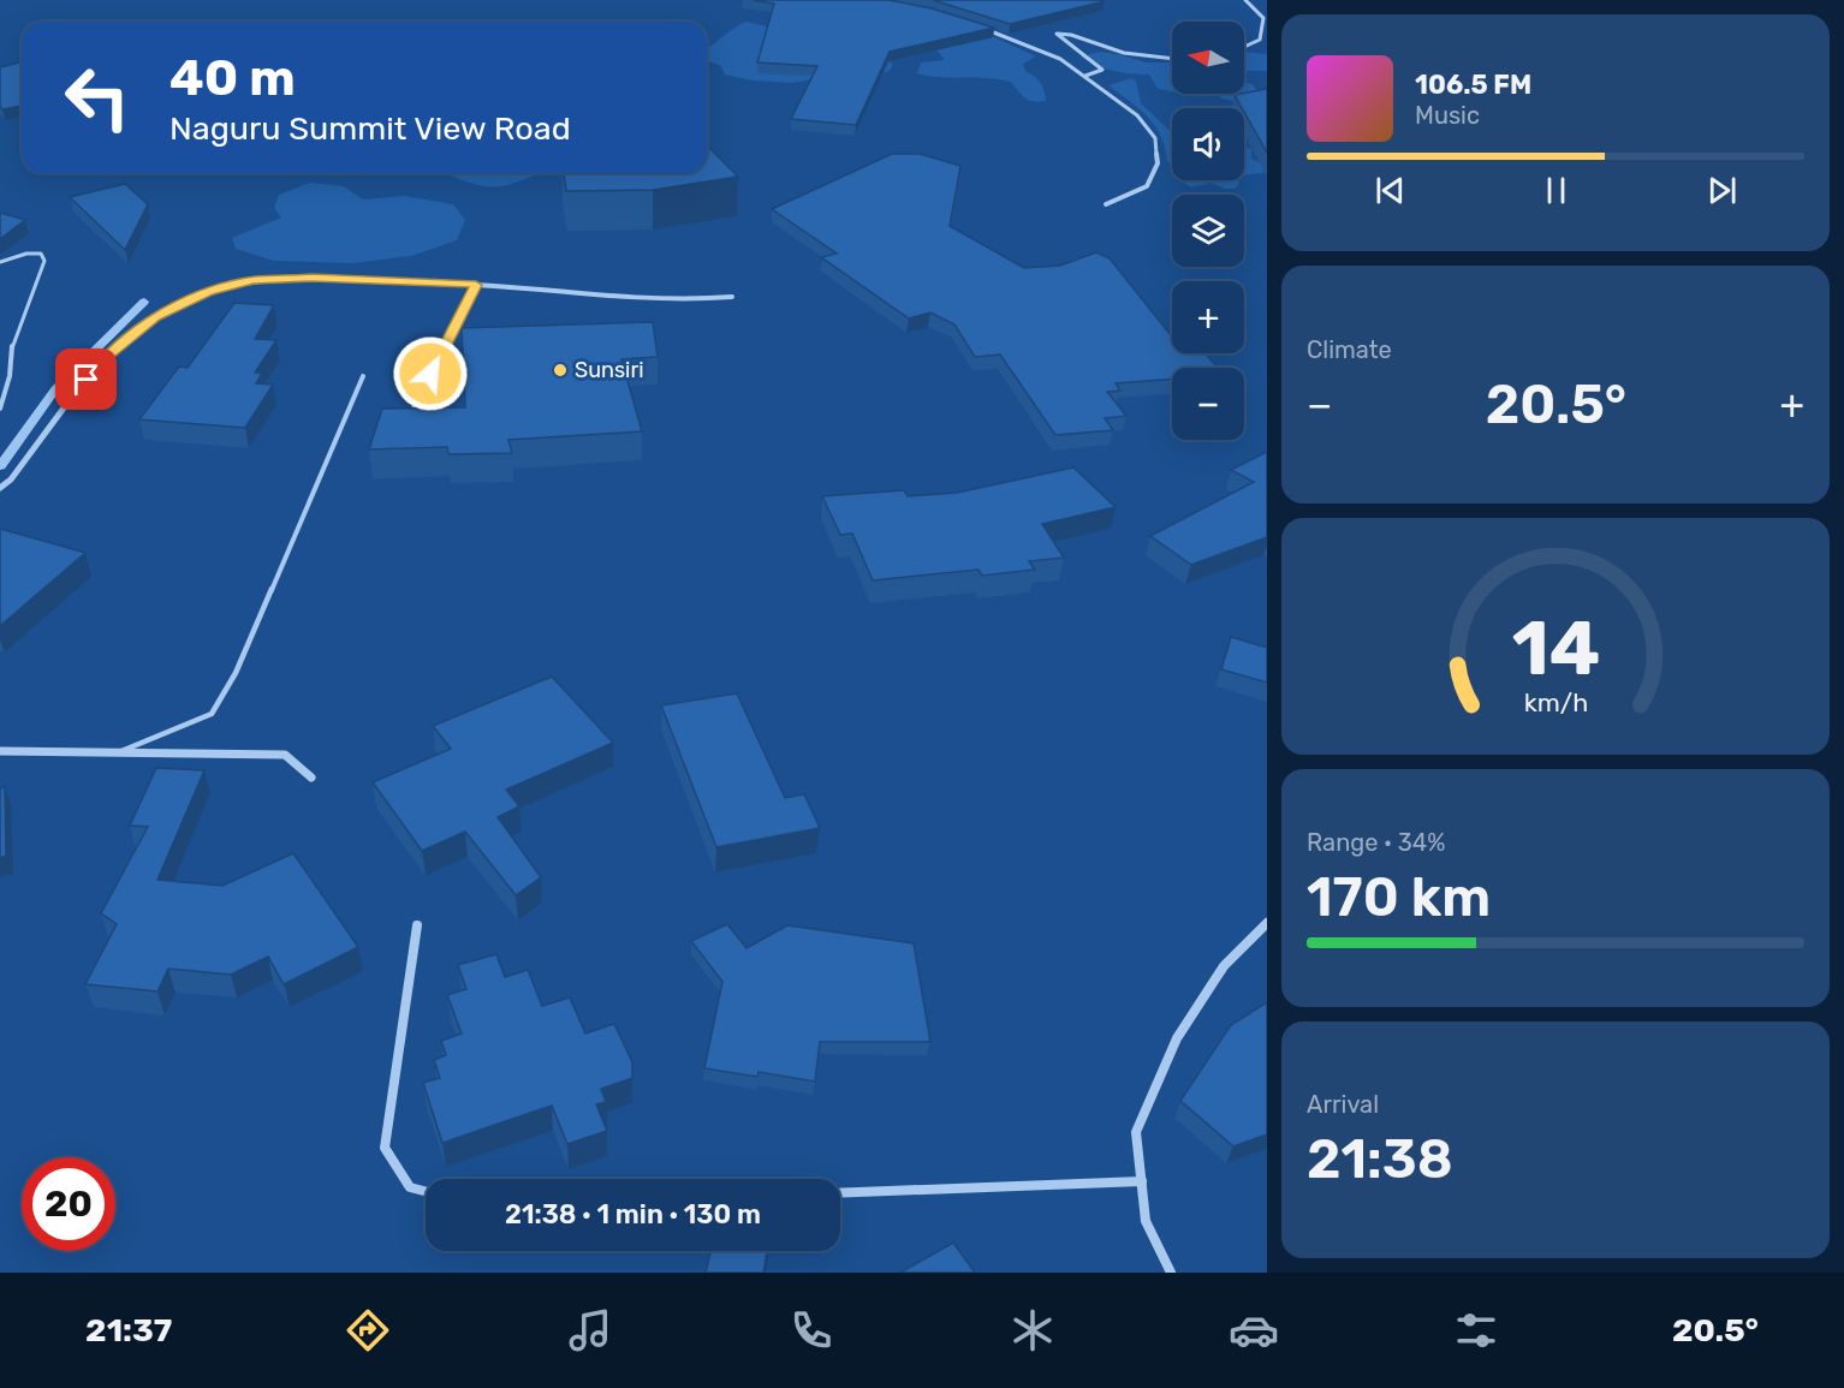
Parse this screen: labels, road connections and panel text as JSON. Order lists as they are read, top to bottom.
{
  "places": ["Sunsiri"],
  "north": "left",
  "page": {
    "map_buttons": ["+", "−"],
    "turn": ["40 m", "Naguru Summit View Road"],
    "song": ["106.5 FM", "Music"],
    "tile": [
      "Climate",
      ["Range · 34%", "170 km"],
      ["Arrival", "21:38"]
    ],
    "heat": ["−", "20.5°", "+"],
    "limit": "20",
    "trip": "21:38 · 1 min · 130 m",
    "tabs": ["21:37", "20.5°"],
    "gauge": ["14", "km/h"]
  }
}
